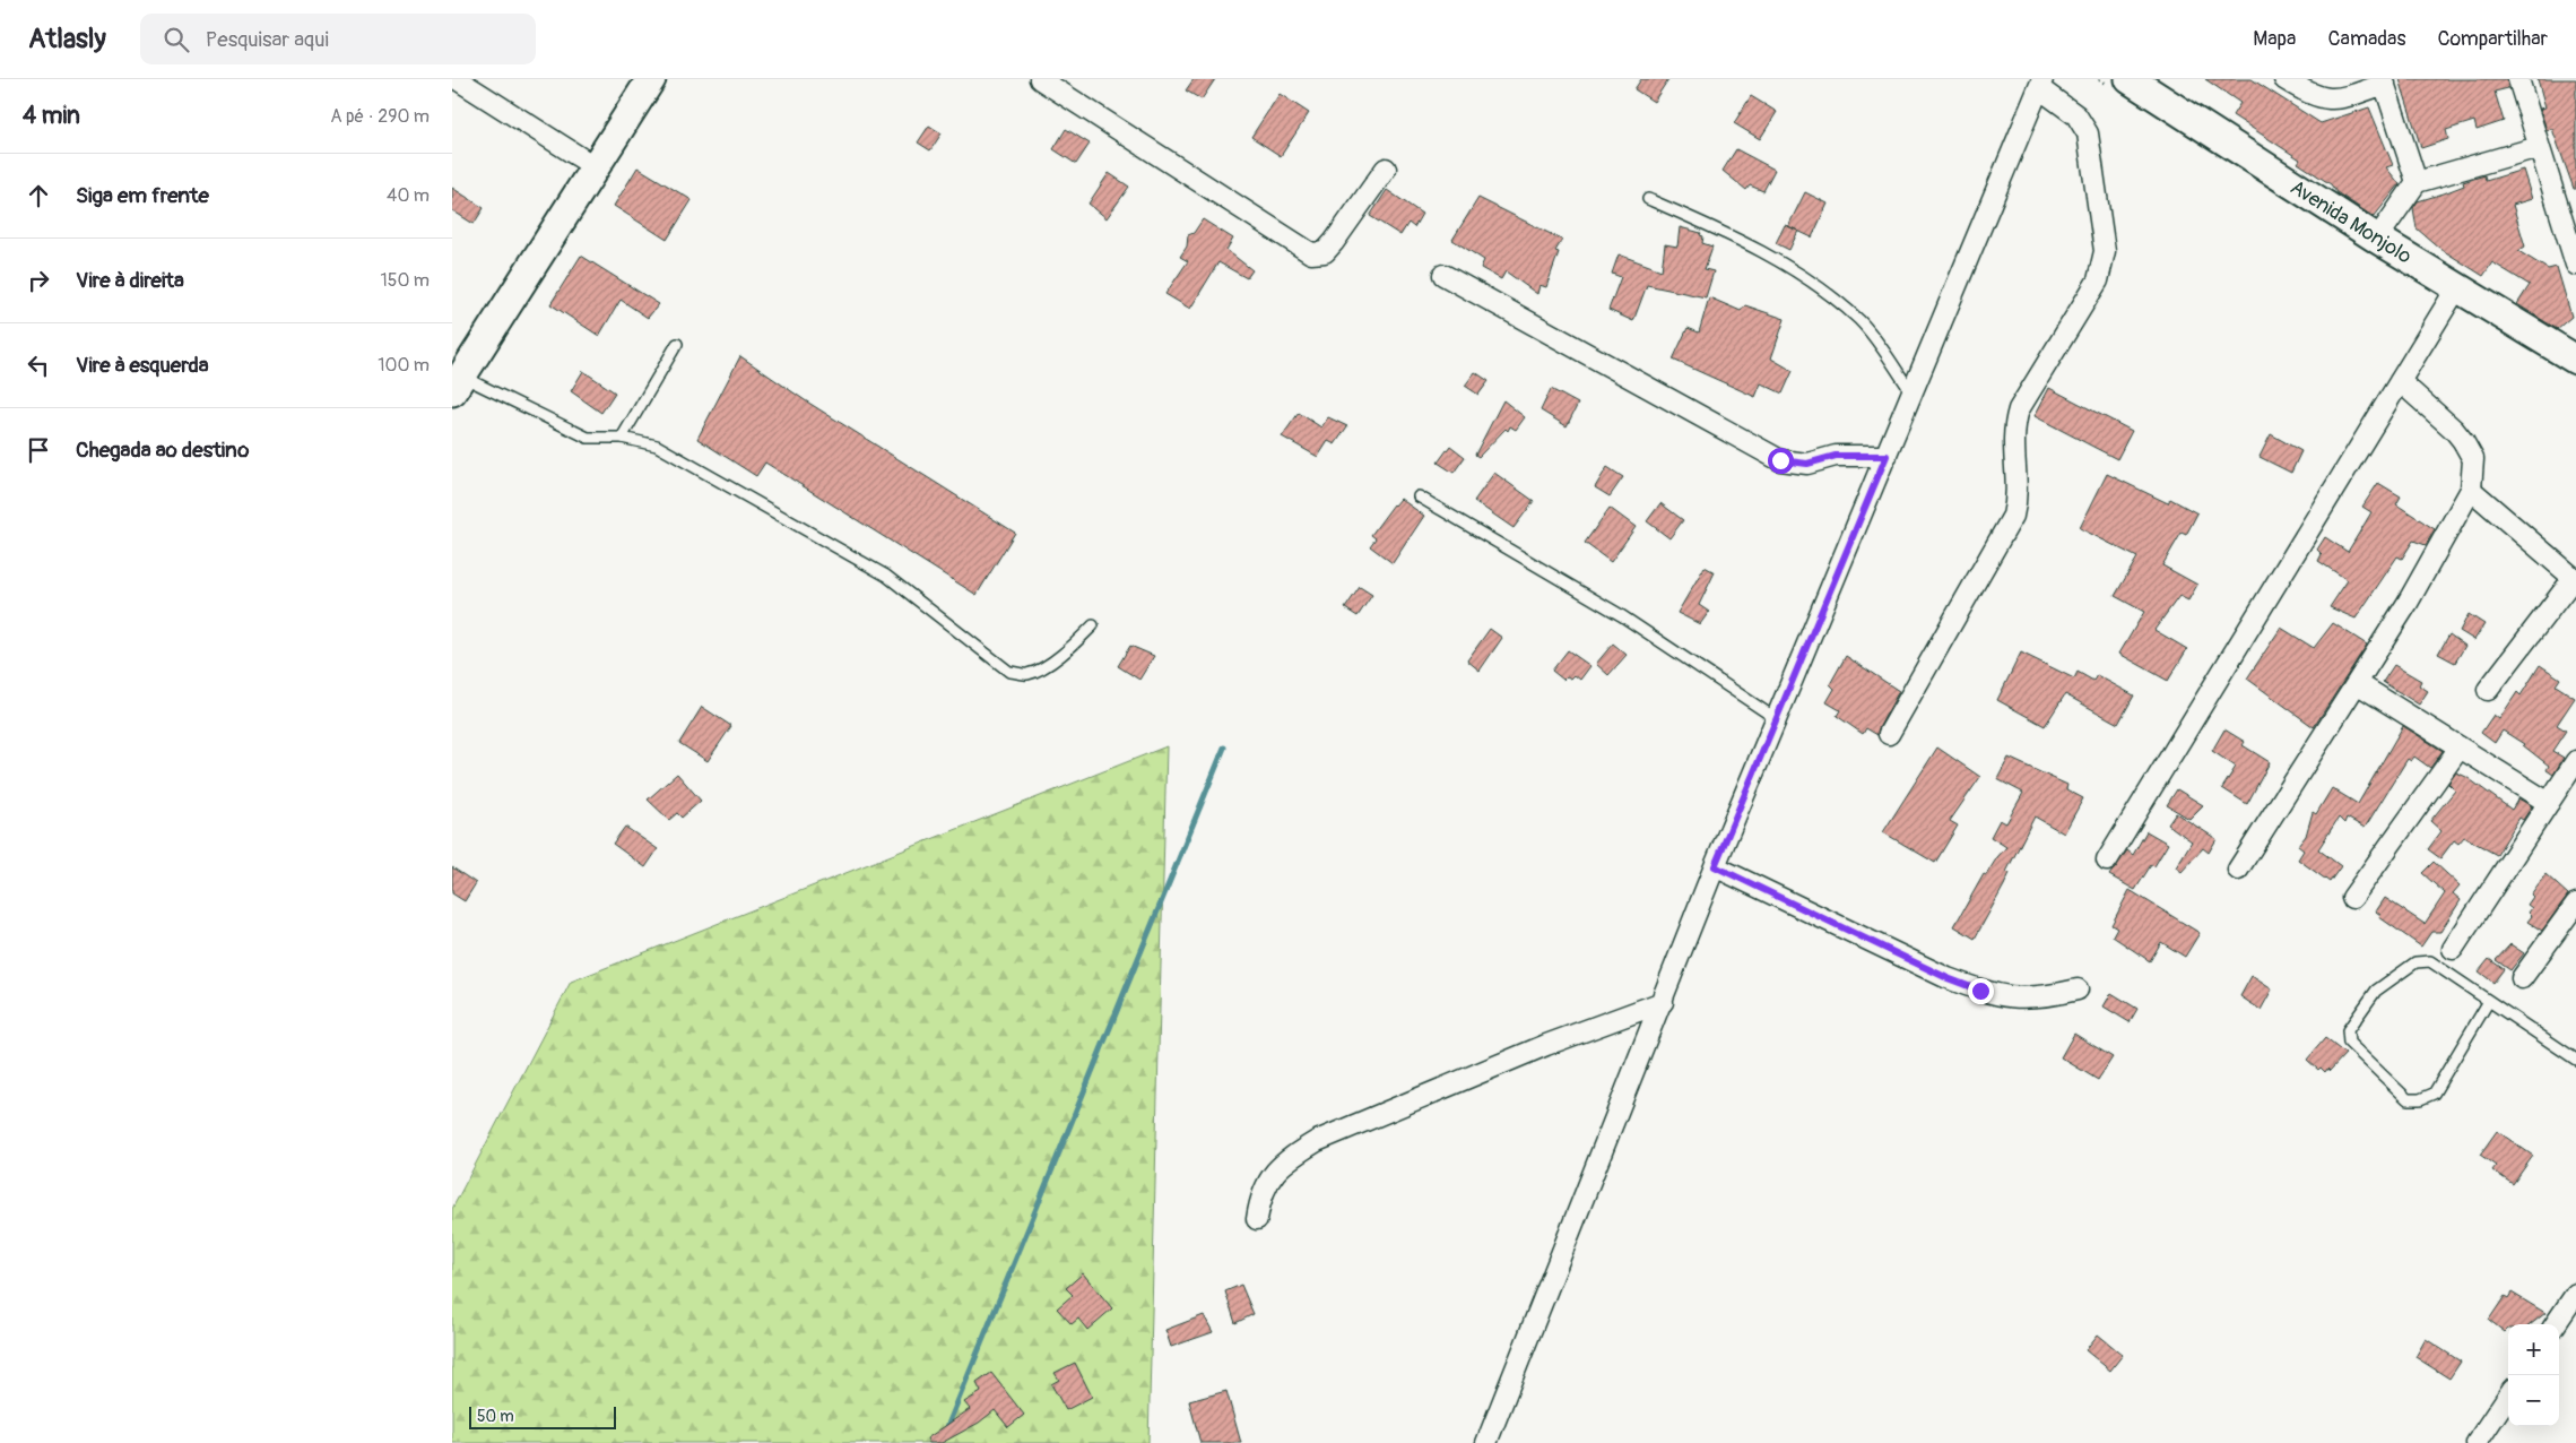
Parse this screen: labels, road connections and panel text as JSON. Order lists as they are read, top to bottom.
{
  "streets": {
    "street": ["Avenida Monjolo"]
  },
  "scale_bar": "50 m",
  "page": {
    "header": "Atlasly",
    "search": "Pesquisar aqui",
    "nav": ["Mapa", "Camadas", "Compartilhar"],
    "heading": ["4 min", "A pé · 290 m"],
    "list": [
      ["Siga em frente", "40 m"],
      ["Vire à direita", "150 m"],
      ["Vire à esquerda", "100 m"],
      "Chegada ao destino"
    ],
    "map_buttons": ["+", "−"],
    "scale": "50 m"
  }
}
